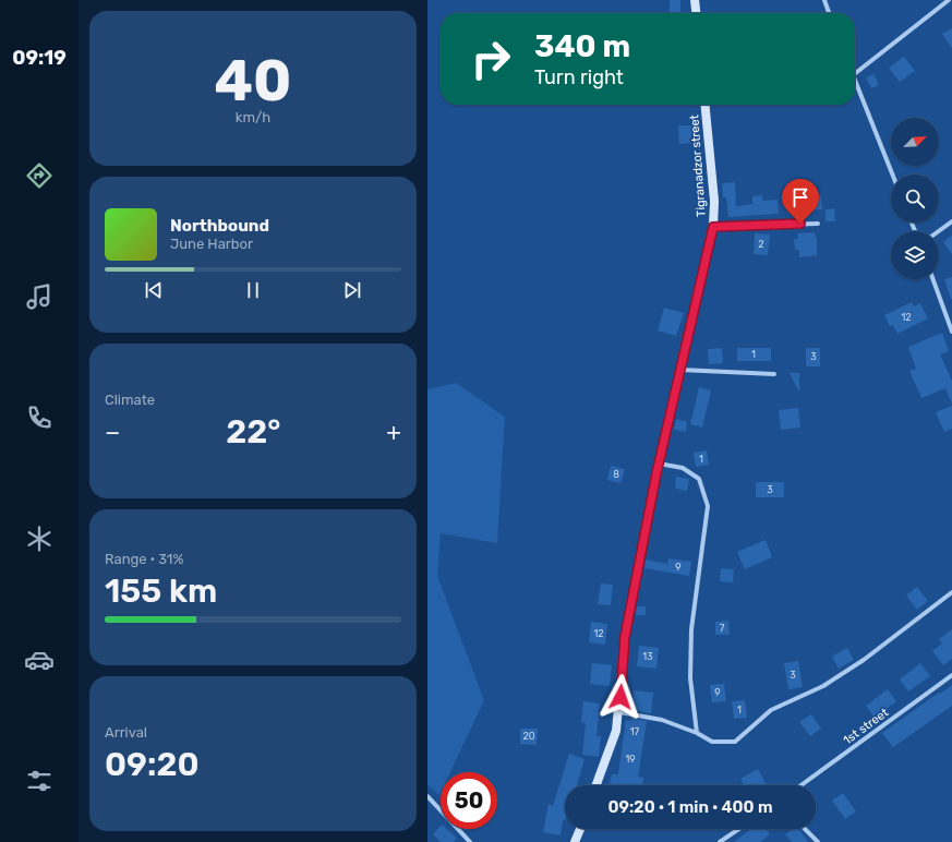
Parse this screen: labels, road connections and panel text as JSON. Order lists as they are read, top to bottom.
{
  "streets": {
    "main road": ["Tigranadzor street"],
    "street": ["1st street"]
  },
  "house_numbers": [
    "2",
    "12",
    "1",
    "3",
    "1",
    "8",
    "3",
    "9",
    "7",
    "12",
    "13",
    "3",
    "9",
    "1",
    "17",
    "20",
    "19"
  ],
  "north": "top right",
  "page": {
    "tabs": "09:19",
    "tile": [
      ["40", "km/h"],
      "Climate",
      ["Range · 31%", "155 km"],
      ["Arrival", "09:20"]
    ],
    "turn": ["340 m", "Turn right"],
    "song": ["Northbound", "June Harbor"],
    "heat": ["−", "22°", "+"],
    "limit": "50",
    "trip": "09:20 · 1 min · 400 m"
  }
}
